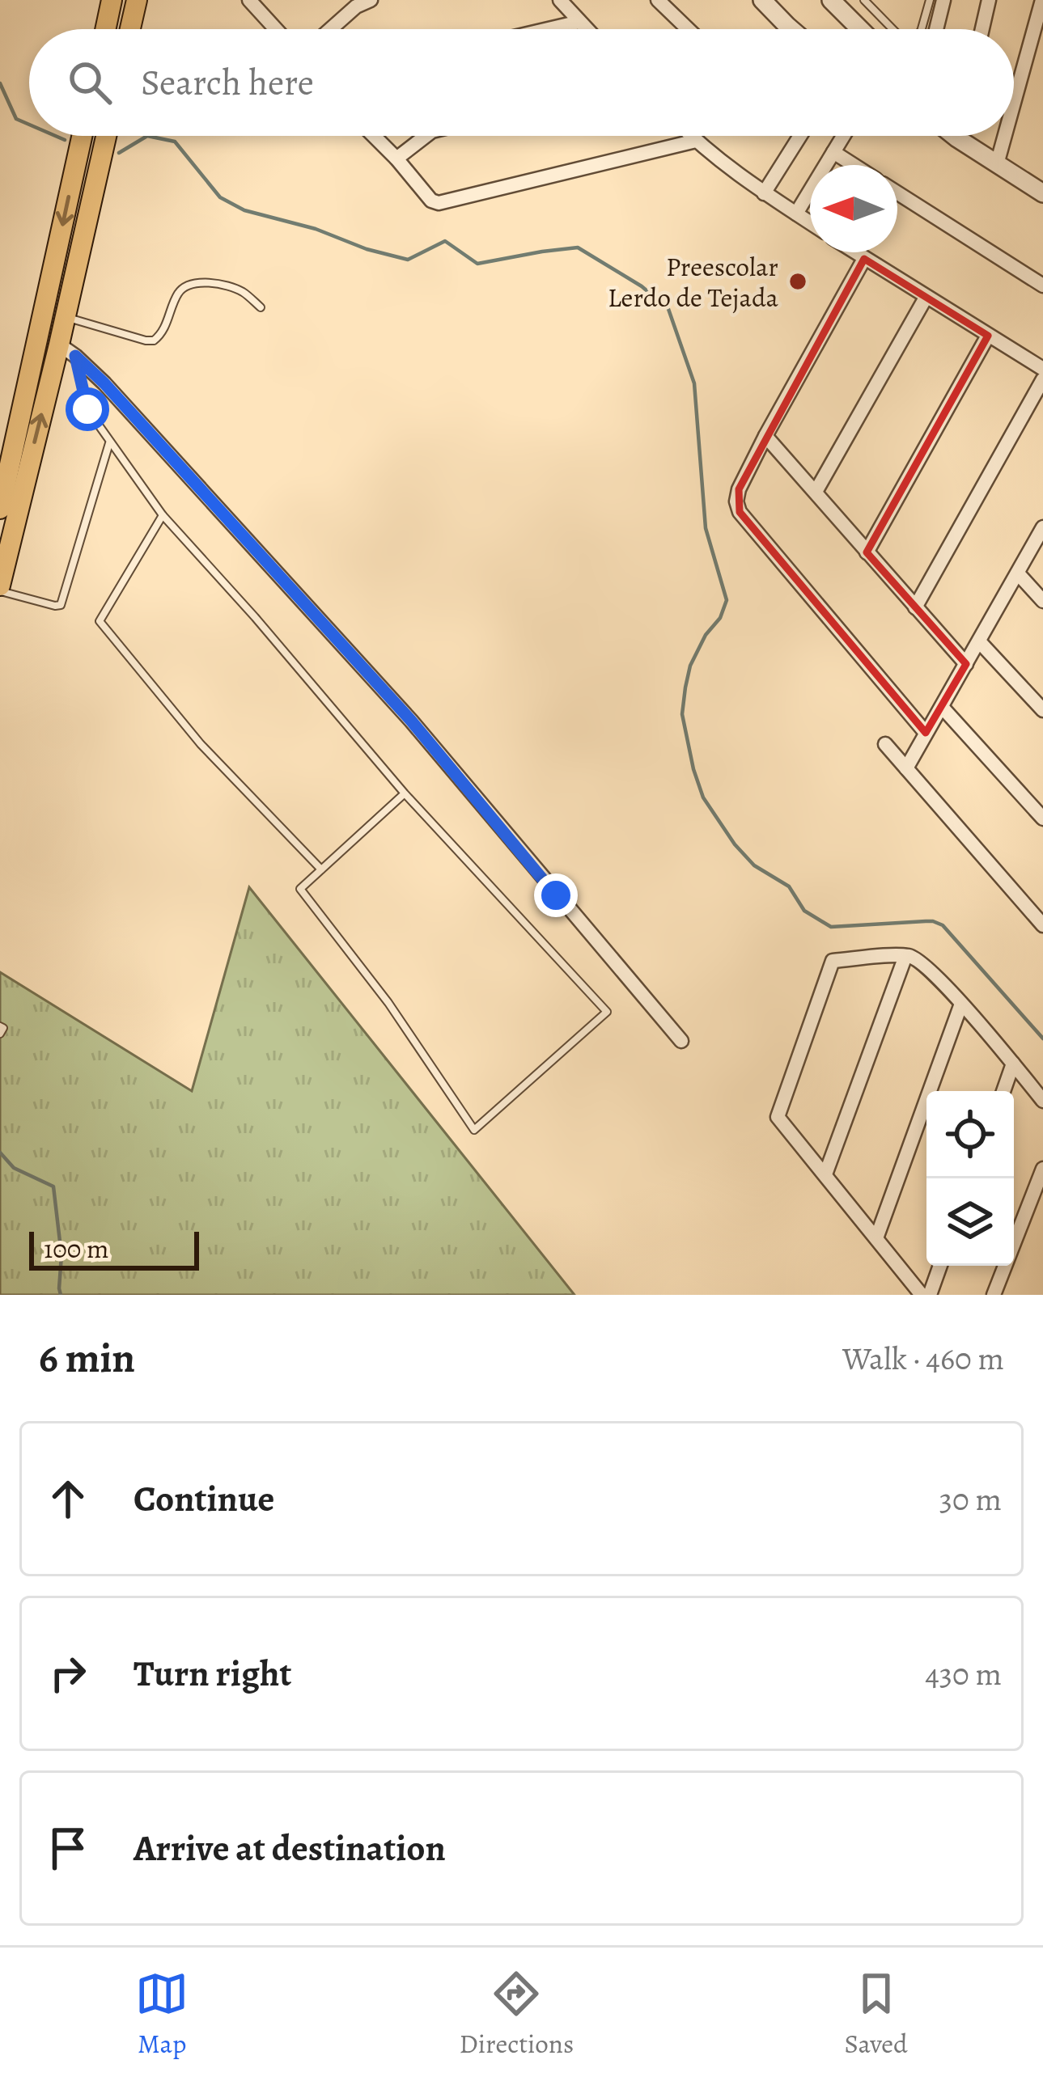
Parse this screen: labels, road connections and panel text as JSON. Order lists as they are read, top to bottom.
{
  "places": ["Preescolar Lerdo de Tejada"],
  "scale_bar": "100 m",
  "north": "left",
  "page": {
    "search": "Search here",
    "scale": "100 m",
    "heading": ["6 min", "Walk · 460 m"],
    "list": [
      ["Continue", "30 m"],
      ["Turn right", "430 m"],
      "Arrive at destination"
    ],
    "nav": ["Map", "Directions", "Saved"]
  }
}
